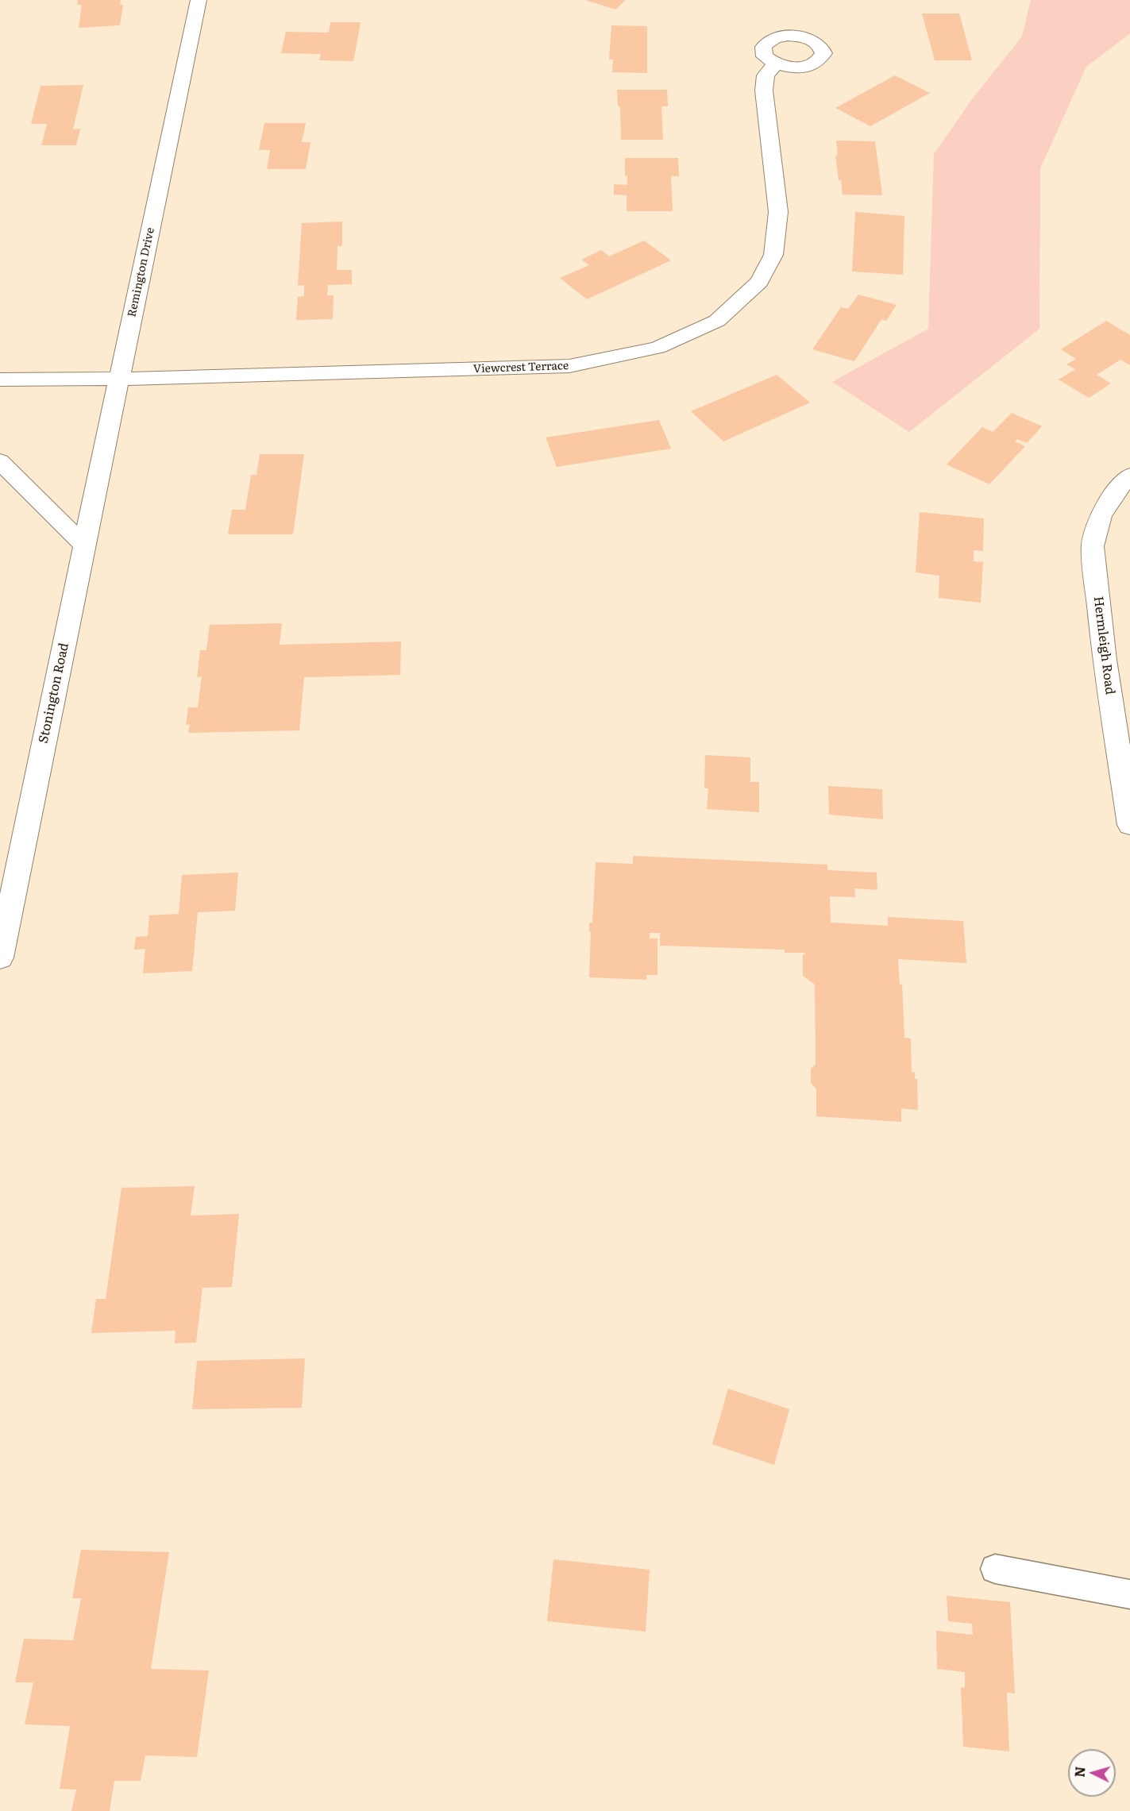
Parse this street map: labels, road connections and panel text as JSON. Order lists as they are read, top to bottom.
{
  "streets": {
    "street": [
      "Remington Drive",
      "Viewcrest Terrace",
      "Hermleigh Road",
      "Stonington Road"
    ]
  },
  "crossings": [
    ["Remington Drive", "Viewcrest Terrace"],
    ["Remington Drive", "Stonington Road"]
  ],
  "north": "left"
}
